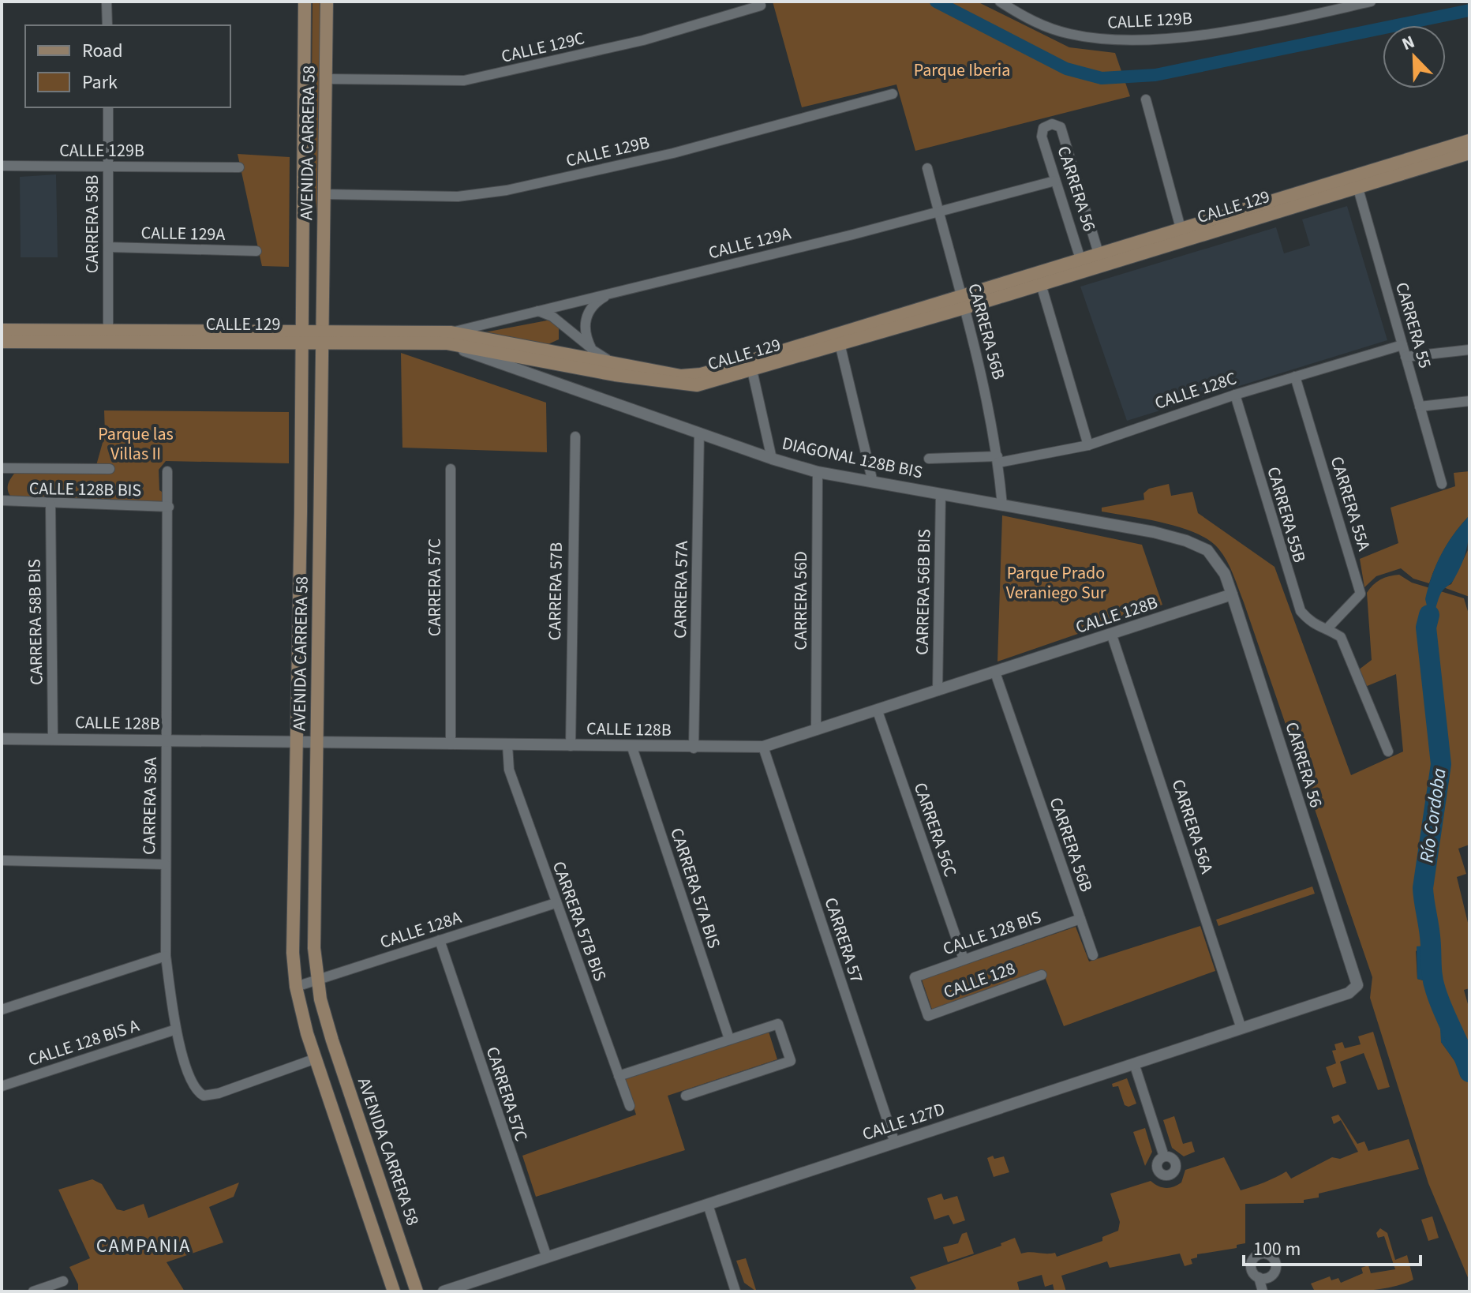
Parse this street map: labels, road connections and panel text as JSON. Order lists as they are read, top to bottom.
{
  "streets": {
    "main road": ["AVENIDA CARRERA 58", "CALLE 129"],
    "street": [
      "CALLE 129B",
      "CALLE 129C",
      "CARRERA 56",
      "CARRERA 58B",
      "CALLE 129A",
      "CARRERA 55",
      "CARRERA 56B",
      "CALLE 128C",
      "DIAGONAL 128B BIS",
      "CALLE 128B BIS",
      "CARRERA 55A",
      "CARRERA 55B",
      "CARRERA 57C",
      "CARRERA 57A",
      "CARRERA 57B",
      "CARRERA 56B BIS",
      "CARRERA 56D",
      "CALLE 128B",
      "CARRERA 58B BIS",
      "CARRERA 58A",
      "CARRERA 56A",
      "CARRERA 56C",
      "CARRERA 57A BIS",
      "CARRERA 57B BIS",
      "CALLE 128A",
      "CALLE 128 BIS",
      "CARRERA 57",
      "CALLE 128",
      "CALLE 128 BIS A",
      "CALLE 127D"
    ]
  },
  "crossings": [
    ["CALLE 129B", "AVENIDA CARRERA 58"],
    ["CALLE 129B", "CARRERA 58B"],
    ["CALLE 129C", "AVENIDA CARRERA 58"],
    ["AVENIDA CARRERA 58", "CALLE 129"],
    ["AVENIDA CARRERA 58", "CALLE 128B"],
    ["AVENIDA CARRERA 58", "CARRERA 58A"],
    ["AVENIDA CARRERA 58", "CALLE 128A"],
    ["CARRERA 56", "CALLE 129"],
    ["CARRERA 56", "CALLE 129A"],
    ["CARRERA 56", "DIAGONAL 128B BIS"],
    ["CARRERA 56", "CALLE 128B"],
    ["CARRERA 56", "CALLE 127D"],
    ["CALLE 129", "CARRERA 58B"],
    ["CALLE 129", "CALLE 129A"],
    ["CALLE 129", "CARRERA 55"],
    ["CALLE 129", "CARRERA 56B"],
    ["CALLE 129", "DIAGONAL 128B BIS"],
    ["CARRERA 58B", "CALLE 129A"],
    ["CALLE 129A", "CARRERA 56B"],
    ["CALLE 129A", "DIAGONAL 128B BIS"],
    ["CARRERA 55", "CALLE 128C"],
    ["CARRERA 56B", "CALLE 128C"],
    ["CARRERA 56B", "DIAGONAL 128B BIS"],
    ["CARRERA 56B", "CALLE 128B"],
    ["CARRERA 56B", "CALLE 128 BIS"],
    ["CALLE 128C", "CARRERA 55A"],
    ["CALLE 128C", "CARRERA 55B"],
    ["DIAGONAL 128B BIS", "CARRERA 57A"],
    ["DIAGONAL 128B BIS", "CARRERA 56B BIS"],
    ["DIAGONAL 128B BIS", "CARRERA 56D"],
    ["CALLE 128B BIS", "CARRERA 58B BIS"],
    ["CALLE 128B BIS", "CARRERA 58A"],
    ["CARRERA 55A", "CARRERA 55B"],
    ["CARRERA 57C", "CALLE 128B"],
    ["CARRERA 57C", "CALLE 128A"],
    ["CARRERA 57C", "CALLE 127D"],
    ["CARRERA 57A", "CALLE 128B"],
    ["CARRERA 57B", "CALLE 128B"],
    ["CARRERA 56B BIS", "CALLE 128B"],
    ["CARRERA 56D", "CALLE 128B"],
    ["CALLE 128B", "CARRERA 58B BIS"],
    ["CALLE 128B", "CARRERA 58A"],
    ["CALLE 128B", "CARRERA 56A"],
    ["CALLE 128B", "CARRERA 56C"],
    ["CALLE 128B", "CARRERA 57A BIS"],
    ["CALLE 128B", "CARRERA 57B BIS"],
    ["CALLE 128B", "CARRERA 57"],
    ["CARRERA 58A", "CALLE 128 BIS A"],
    ["CARRERA 56A", "CALLE 127D"],
    ["CARRERA 56C", "CALLE 128 BIS"],
    ["CARRERA 57B BIS", "CALLE 128A"],
    ["CALLE 128 BIS", "CALLE 128"],
    ["CARRERA 57", "CALLE 127D"]
  ],
  "districts": ["CAMPANIA"],
  "water": ["Río Cordoba"],
  "parks": ["Parque Iberia", "Parque las Villas II", "Parque Prado Veraniego Sur"],
  "legend": ["Road", "Park"],
  "scale_bar": "100 m",
  "north": "top left"
}
